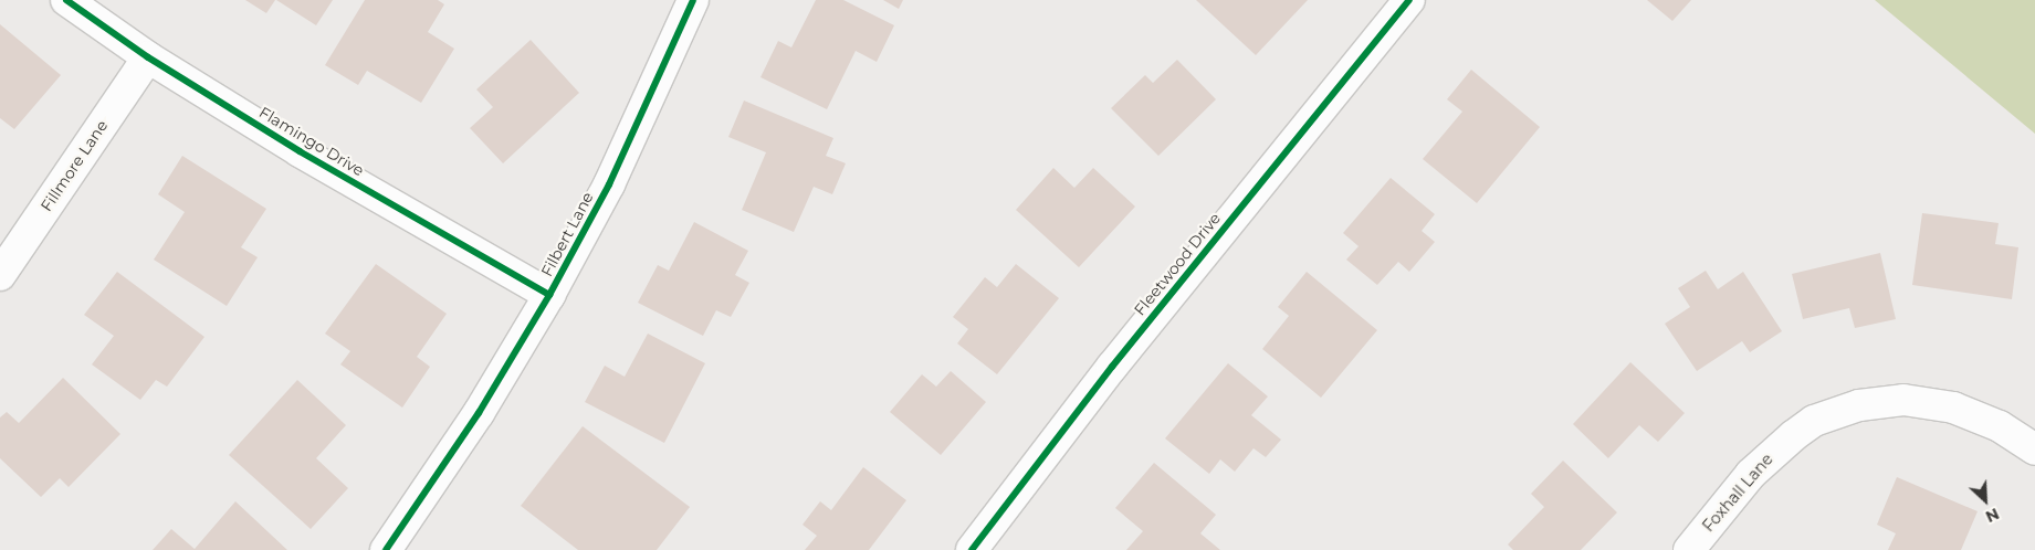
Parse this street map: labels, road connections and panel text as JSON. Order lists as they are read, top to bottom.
{
  "streets": {
    "street": [
      "Flamingo Drive",
      "Fillmore Lane",
      "Filbert Lane",
      "Fleetwood Drive",
      "Foxhall Lane"
    ]
  },
  "crossings": [
    ["Flamingo Drive", "Fillmore Lane"],
    ["Flamingo Drive", "Filbert Lane"]
  ],
  "north": "bottom right"
}
